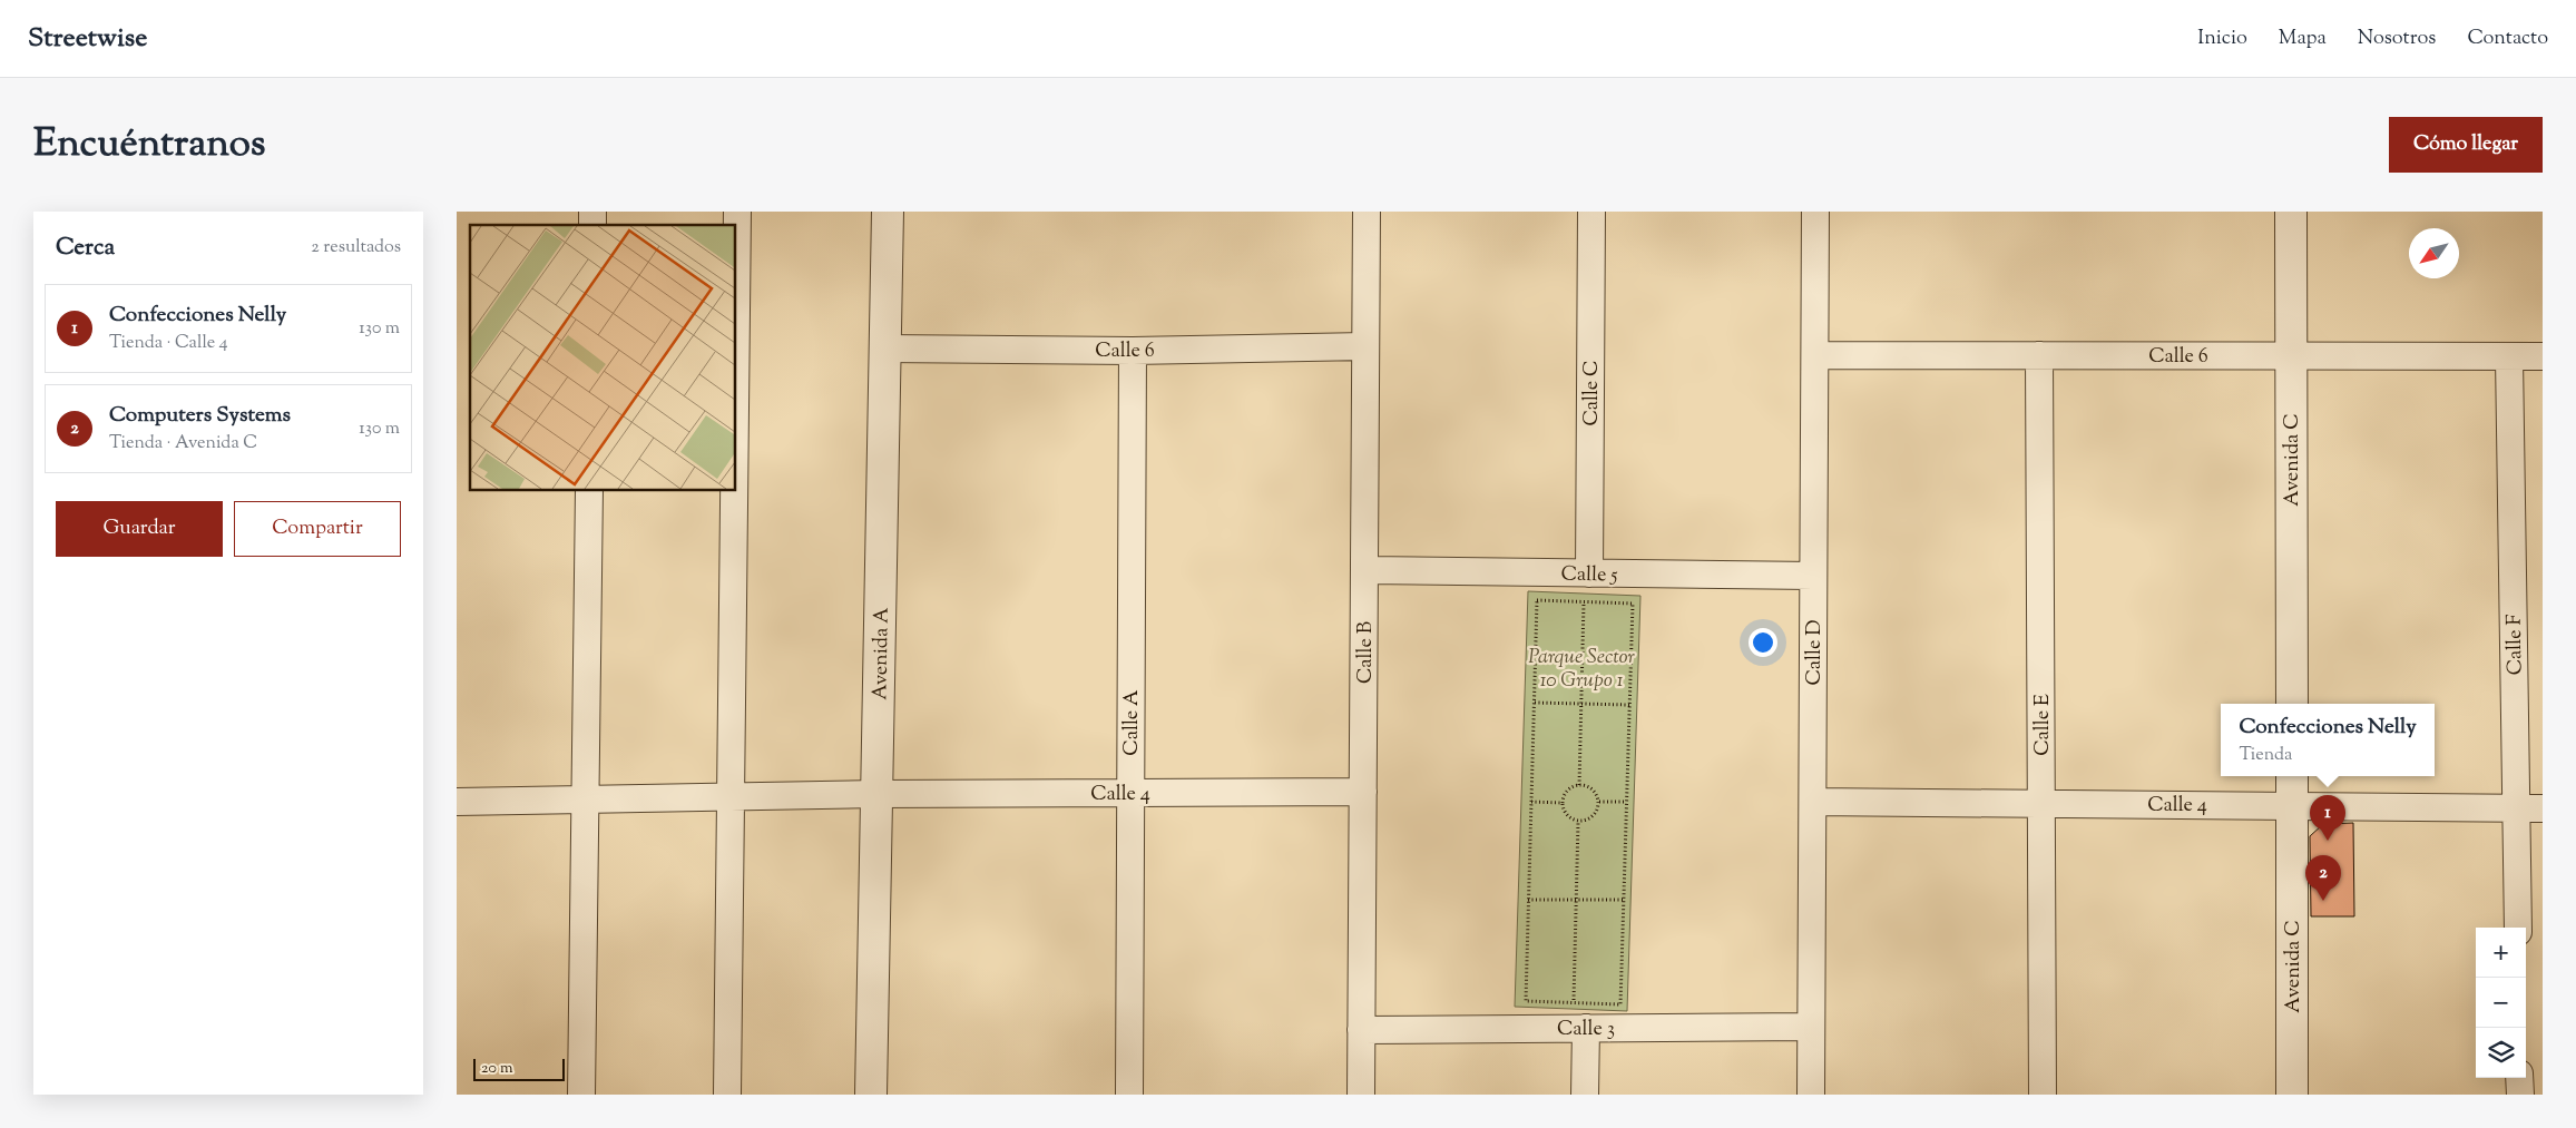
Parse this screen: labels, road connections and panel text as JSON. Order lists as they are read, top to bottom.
{
  "streets": {
    "street": [
      "Calle 6",
      "Calle C",
      "Avenida C",
      "Calle 5",
      "Calle F",
      "Calle B",
      "Calle D",
      "Avenida A",
      "Calle A",
      "Calle E",
      "Calle 4",
      "Calle 3"
    ]
  },
  "crossings": [
    ["Calle 6", "Avenida C"],
    ["Calle 6", "Calle F"],
    ["Calle 6", "Calle B"],
    ["Calle 6", "Calle D"],
    ["Calle 6", "Avenida A"],
    ["Calle 6", "Calle A"],
    ["Calle 6", "Calle E"],
    ["Calle C", "Calle 5"],
    ["Avenida C", "Calle 4"],
    ["Calle 5", "Calle B"],
    ["Calle 5", "Calle D"],
    ["Calle F", "Calle 4"],
    ["Calle B", "Calle 4"],
    ["Calle B", "Calle 3"],
    ["Calle D", "Calle 4"],
    ["Calle D", "Calle 3"],
    ["Avenida A", "Calle 4"],
    ["Calle A", "Calle 4"],
    ["Calle E", "Calle 4"]
  ],
  "parks": ["Parque Sector 10 Grupo 1"],
  "scale_bar": "20 m",
  "north": "bottom left",
  "page": {
    "header": "Streetwise",
    "nav": [
      "Inicio",
      "Mapa",
      "Nosotros",
      "Contacto"
    ],
    "title": "Encuéntranos",
    "buttons": [
      "Cómo llegar",
      ["Guardar", "Compartir"]
    ],
    "heading": ["Cerca", "2 resultados"],
    "list": [
      {
        "mark": "1",
        "name": "Confecciones Nelly",
        "note": "Tienda · Calle 4",
        "value": "130 m"
      },
      {
        "mark": "2",
        "name": "Computers Systems",
        "note": "Tienda · Avenida C",
        "value": "130 m"
      }
    ],
    "popup": ["Confecciones Nelly", "Tienda"],
    "pins": ["1", "2"],
    "map_buttons": ["+", "−"],
    "scale": "20 m"
  }
}
